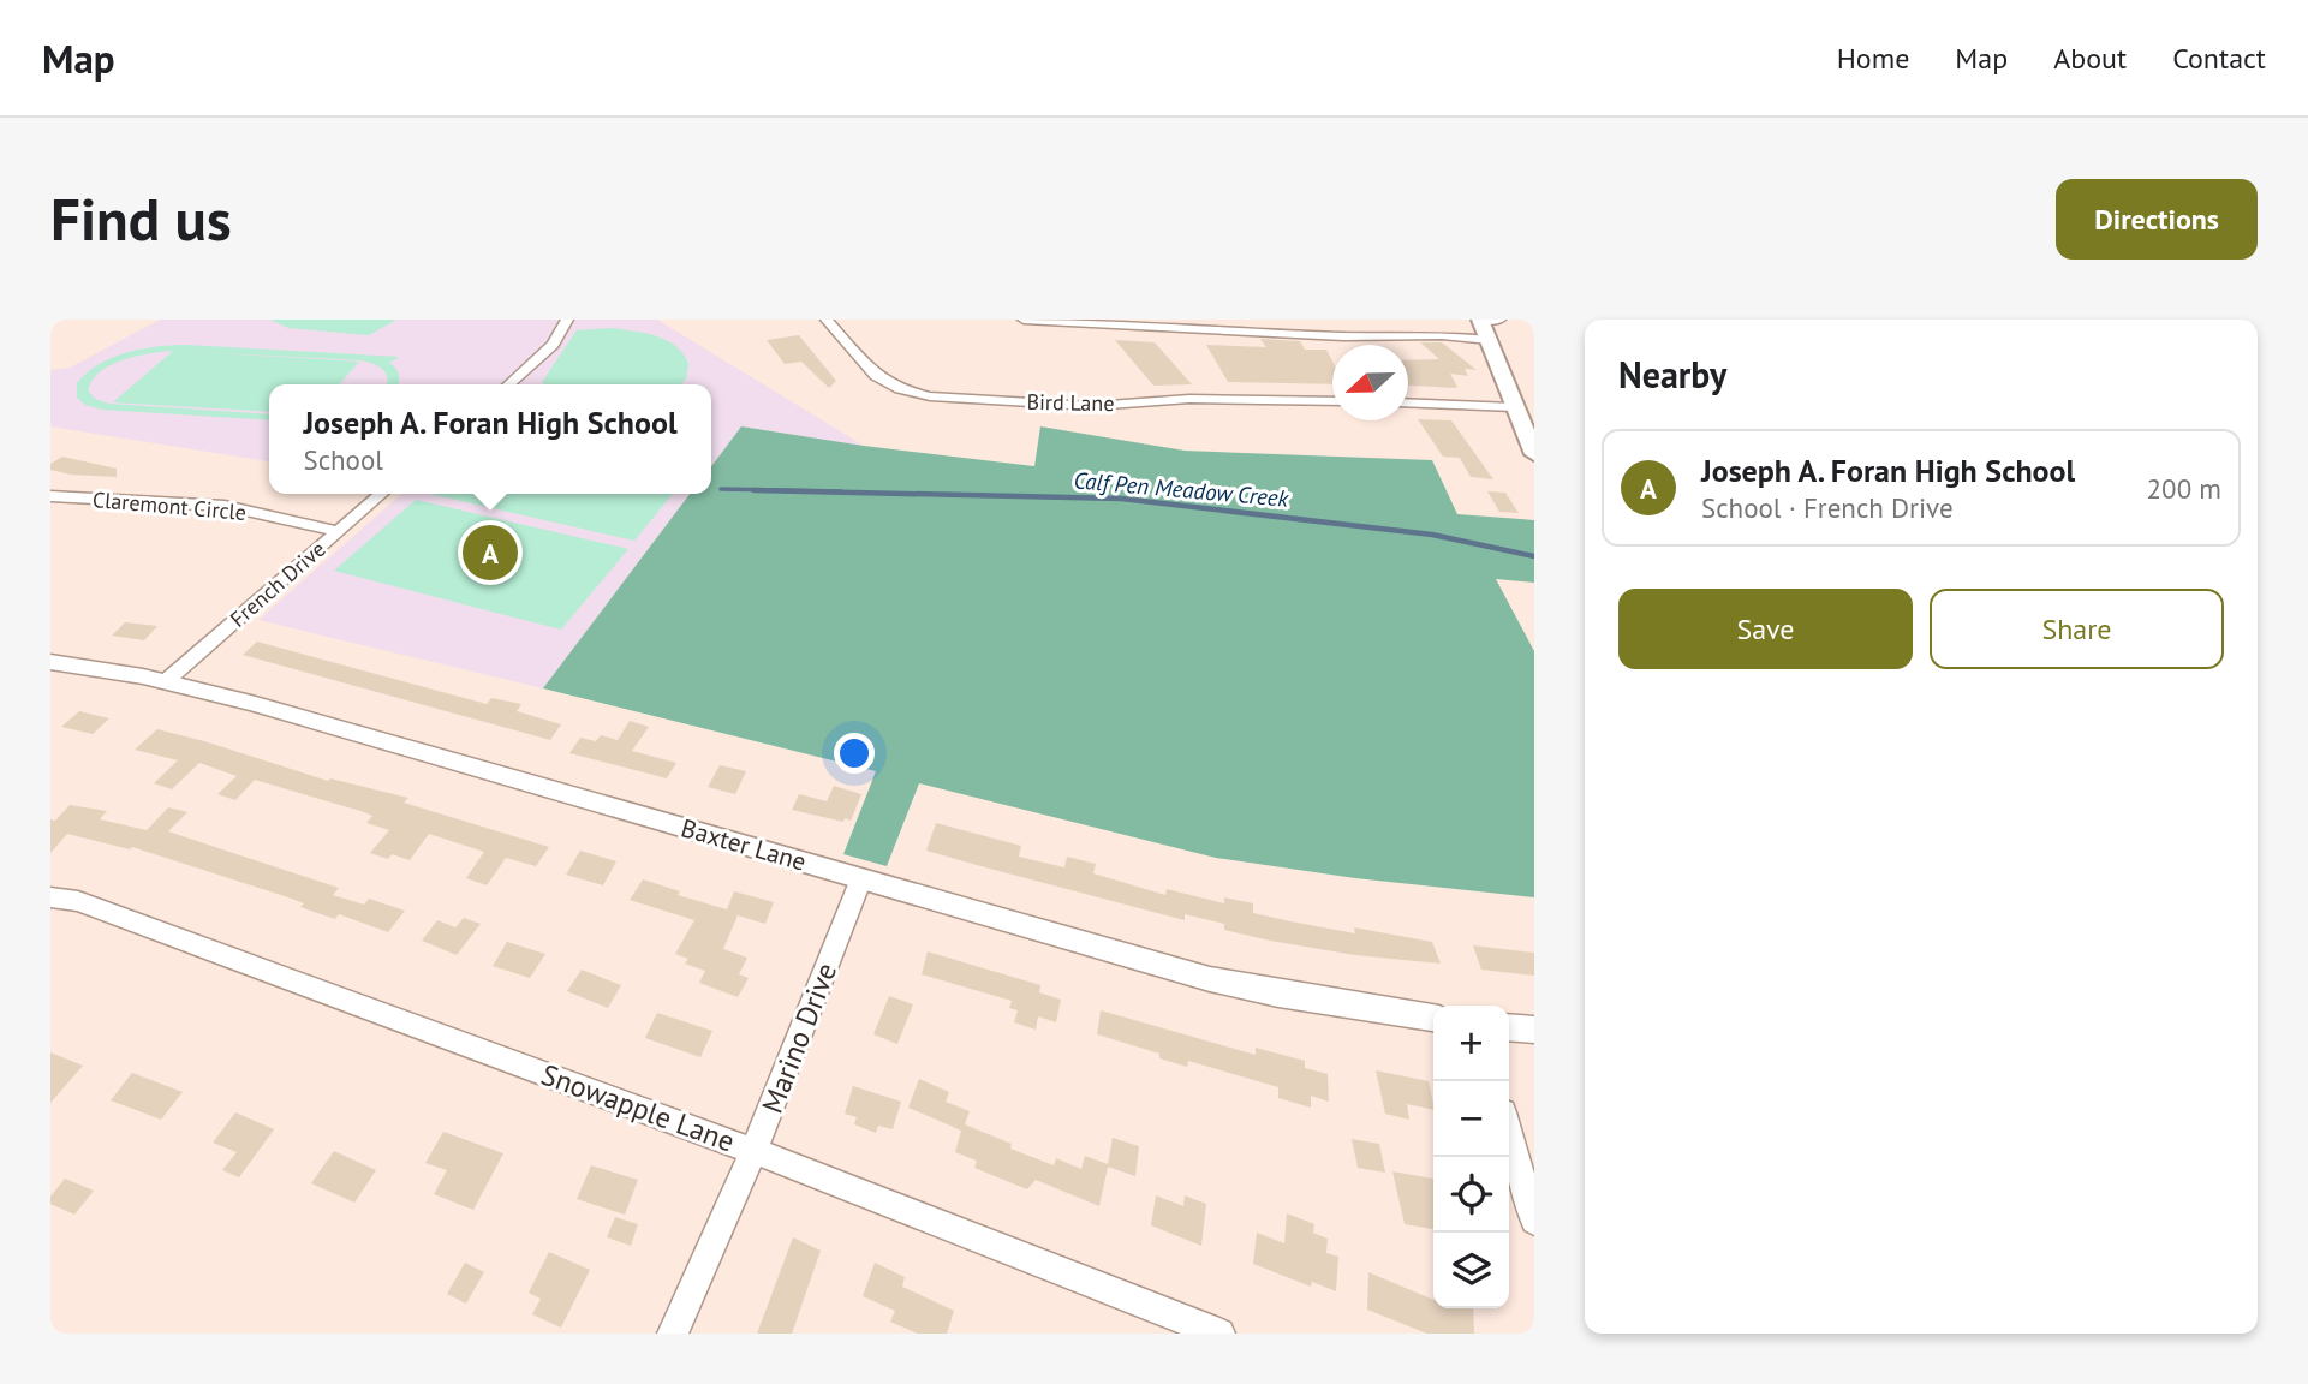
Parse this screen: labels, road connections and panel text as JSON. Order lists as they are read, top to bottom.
{
  "streets": {
    "street": [
      "Bird Lane",
      "Claremont Circle",
      "French Drive",
      "Baxter Lane",
      "Marino Drive",
      "Snowapple Lane"
    ]
  },
  "crossings": [
    ["Claremont Circle", "French Drive"],
    ["French Drive", "Baxter Lane"],
    ["Baxter Lane", "Marino Drive"],
    ["Marino Drive", "Snowapple Lane"]
  ],
  "water": ["Calf Pen Meadow Creek"],
  "north": "left",
  "page": {
    "header": "Map",
    "nav": [
      "Home",
      "Map",
      "About",
      "Contact"
    ],
    "buttons": [
      "Directions",
      ["Save", "Share"]
    ],
    "title": "Find us",
    "heading": "Nearby",
    "popup": ["Joseph A. Foran High School", "School"],
    "list": [
      {
        "mark": "A",
        "name": "Joseph A. Foran High School",
        "note": "School · French Drive",
        "value": "200 m"
      }
    ],
    "pins": "A",
    "map_buttons": ["+", "−"]
  }
}
